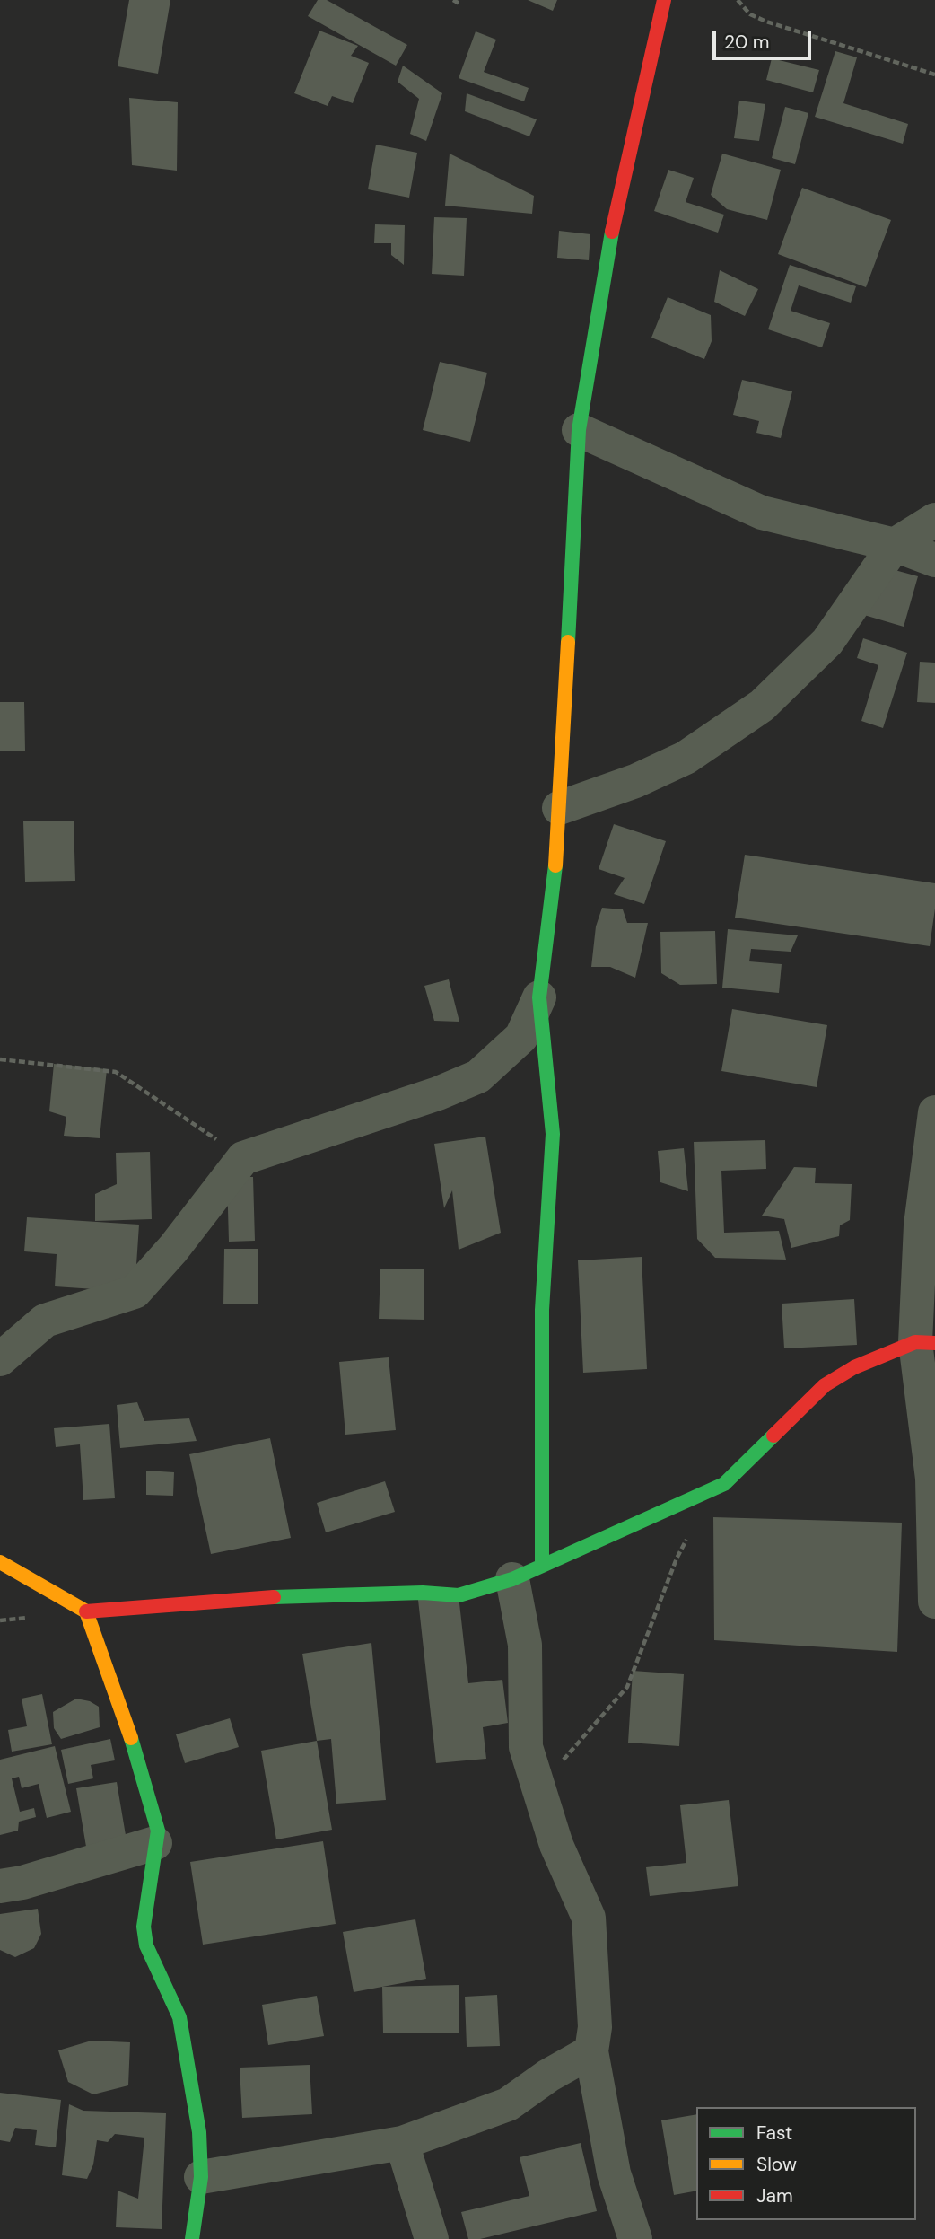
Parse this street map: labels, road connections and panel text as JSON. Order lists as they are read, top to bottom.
{
  "legend": ["Fast", "Slow", "Jam"],
  "scale_bar": "20 m"
}
